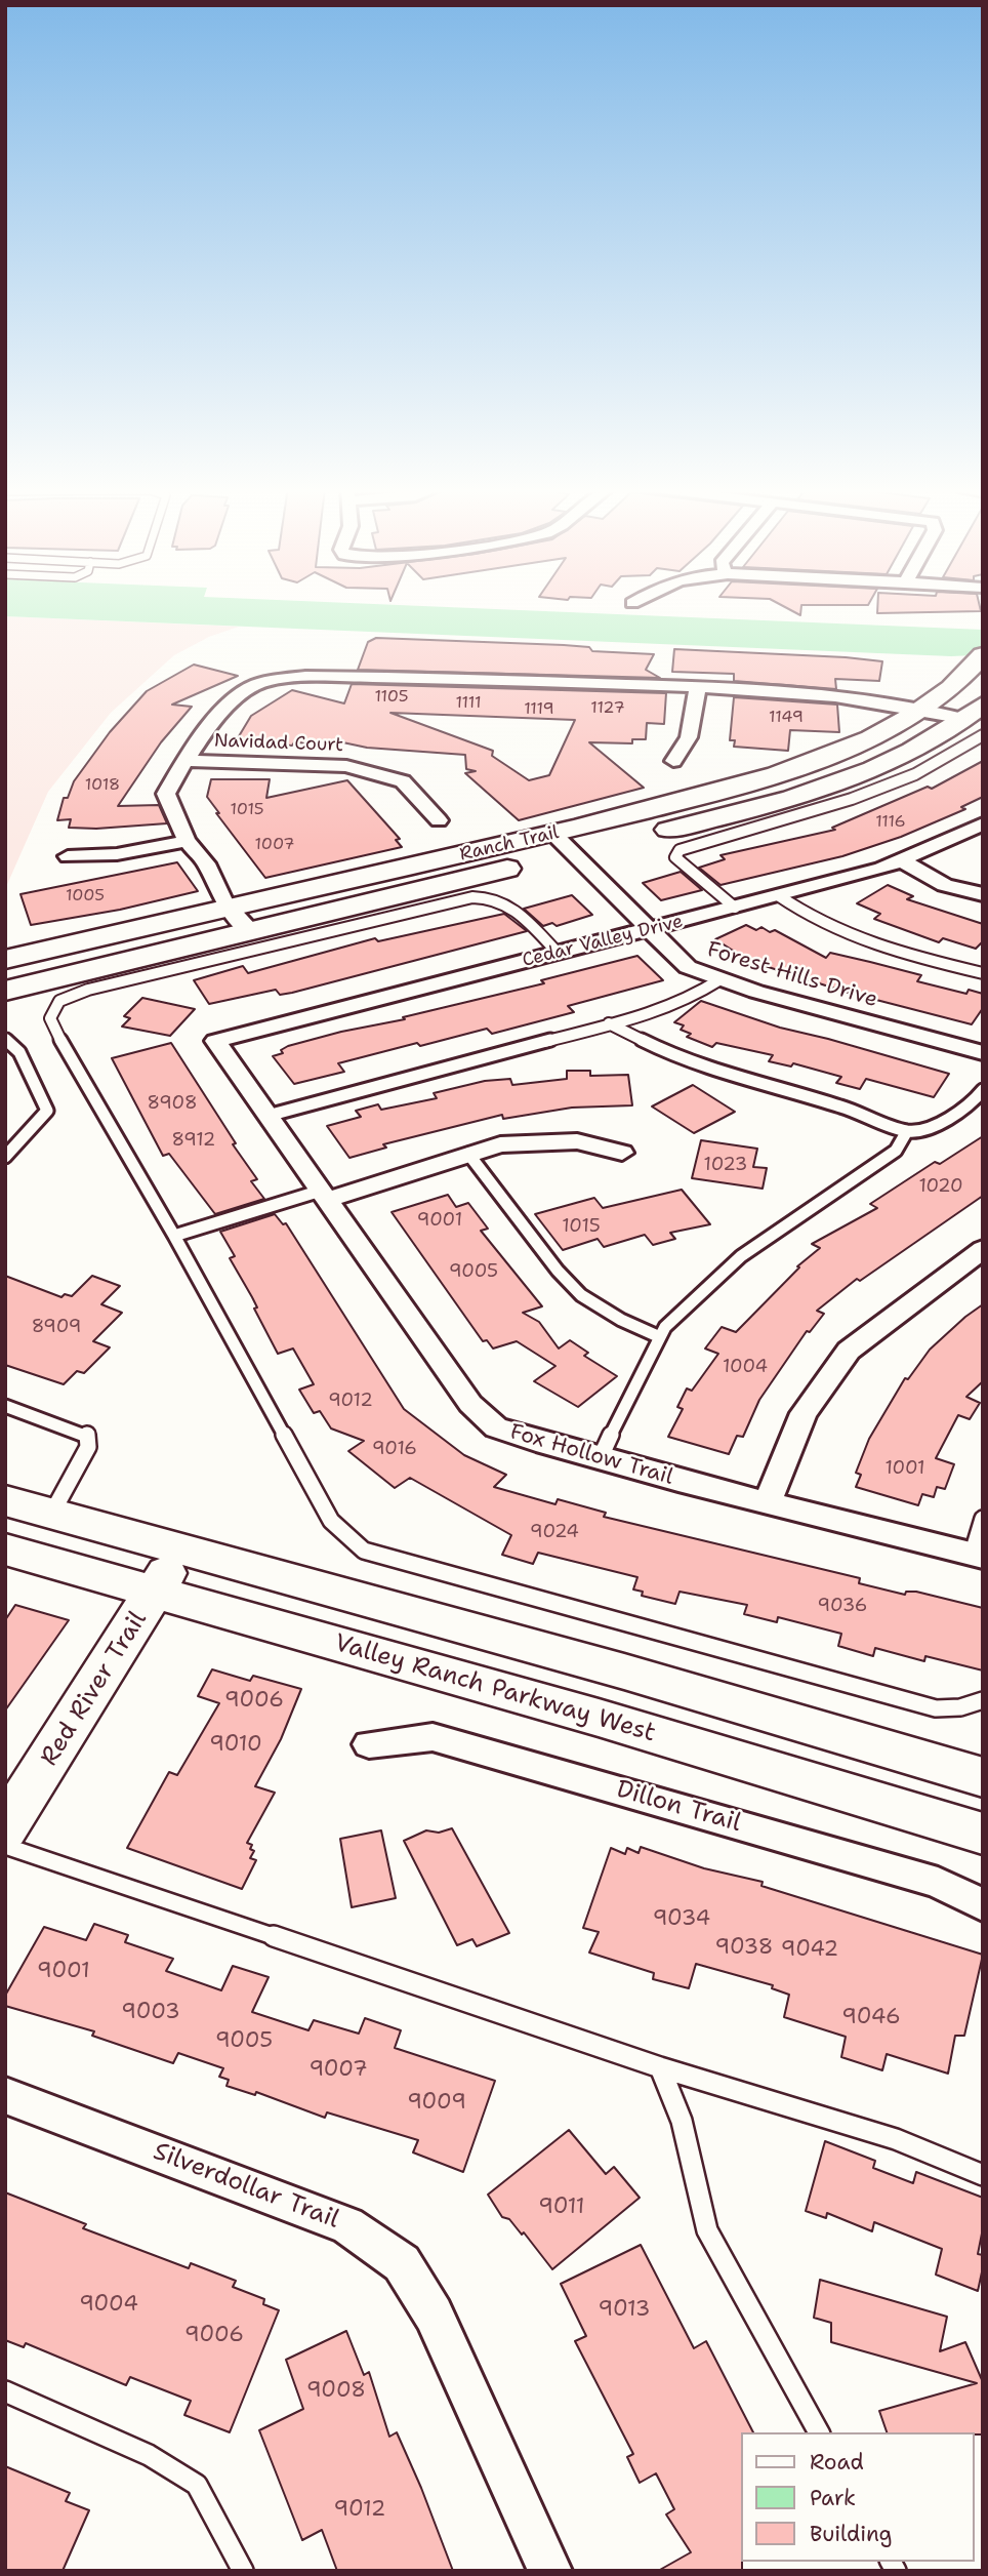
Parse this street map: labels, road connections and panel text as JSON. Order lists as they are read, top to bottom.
{
  "streets": {
    "main road": ["Ranch Trail", "Red River Trail", "Valley Ranch Parkway West"],
    "street": [
      "Navidad Court",
      "Cedar Valley Drive",
      "Forest Hills Drive",
      "Fox Hollow Trail",
      "Dillon Trail",
      "Silverdollar Trail"
    ]
  },
  "crossings": [
    ["Ranch Trail", "Forest Hills Drive"],
    ["Cedar Valley Drive", "Forest Hills Drive"],
    ["Cedar Valley Drive", "Fox Hollow Trail"],
    ["Red River Trail", "Valley Ranch Parkway West"]
  ],
  "house_numbers": [
    "1105",
    "1111",
    "1127",
    "1119",
    "1149",
    "1018",
    "1015",
    "1116",
    "1007",
    "1005",
    "8908",
    "8912",
    "1023",
    "1020",
    "9001",
    "1015",
    "9005",
    "8909",
    "1004",
    "9012",
    "9016",
    "1001",
    "9024",
    "9036",
    "9006",
    "9010",
    "9034",
    "9038",
    "9042",
    "9001",
    "9003",
    "9046",
    "9005",
    "9007",
    "9009",
    "9011",
    "9004",
    "9013",
    "9006",
    "9008",
    "9012"
  ],
  "legend": ["Road", "Park", "Building"]
}
